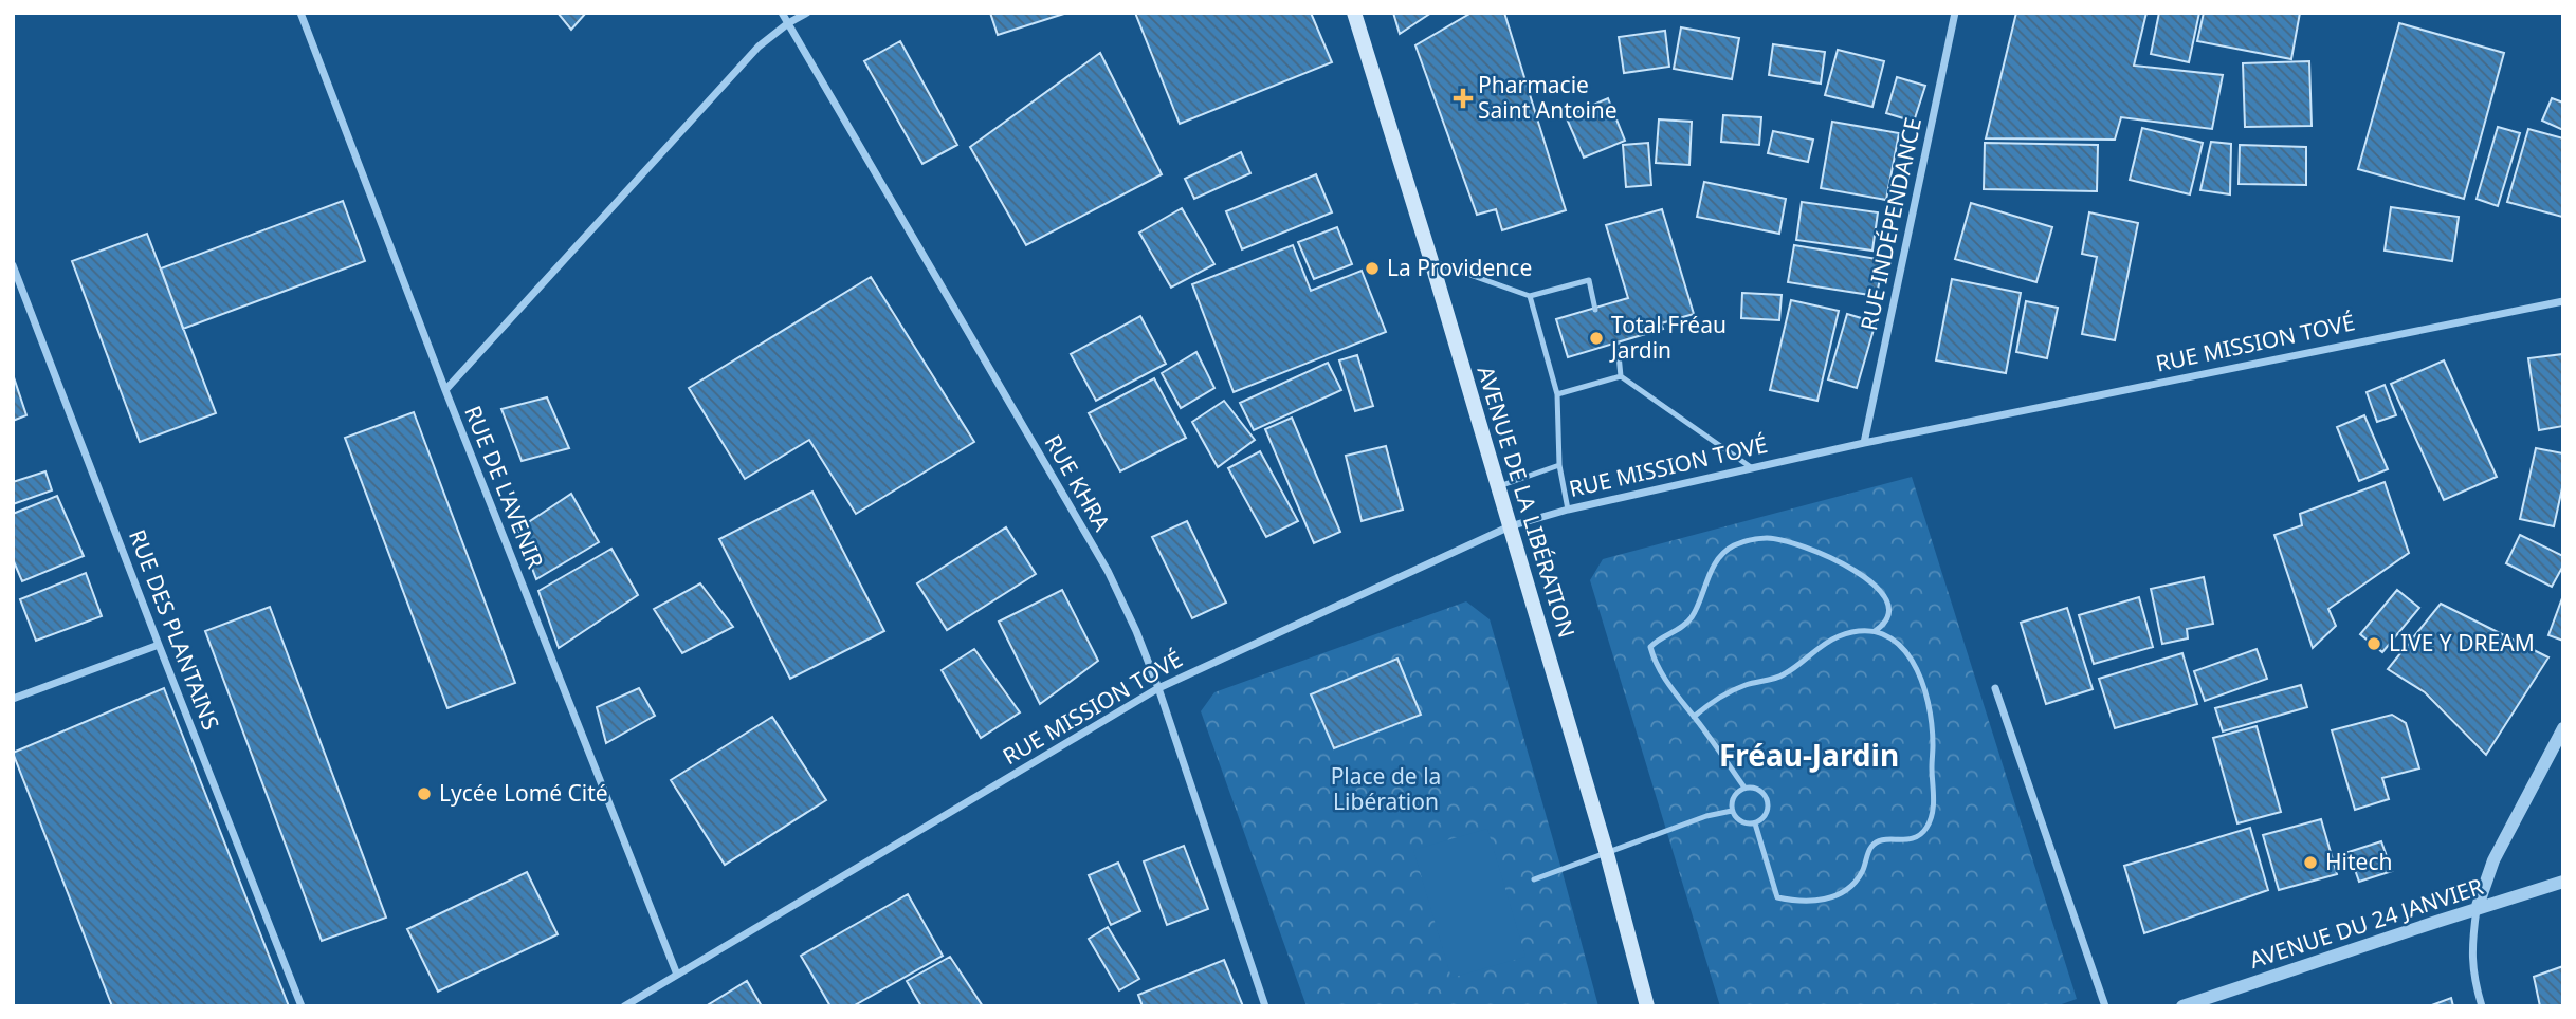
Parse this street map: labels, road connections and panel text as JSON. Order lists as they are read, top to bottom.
{
  "streets": {
    "main road": ["AVENUE DE LA LIBÉRATION"],
    "street": [
      "RUE INDÉPENDANCE",
      "RUE MISSION TOVÉ",
      "RUE KHRA",
      "RUE DE L'AVENIR",
      "RUE DES PLANTAINS",
      "AVENUE DU 24 JANVIER"
    ]
  },
  "crossings": [
    ["RUE INDÉPENDANCE", "RUE MISSION TOVÉ"],
    ["RUE MISSION TOVÉ", "RUE KHRA"],
    ["RUE MISSION TOVÉ", "RUE DE L'AVENIR"],
    ["RUE MISSION TOVÉ", "AVENUE DE LA LIBÉRATION"]
  ],
  "districts": ["Fréau-Jardin"],
  "parks": ["Place de la Libération"],
  "places": {
    "health": ["Pharmacie Saint Antoine"],
    "other": [
      "La Providence",
      "Total Fréau Jardin",
      "LIVE Y DREAM",
      "Lycée Lomé Cité",
      "Hitech"
    ]
  }
}
